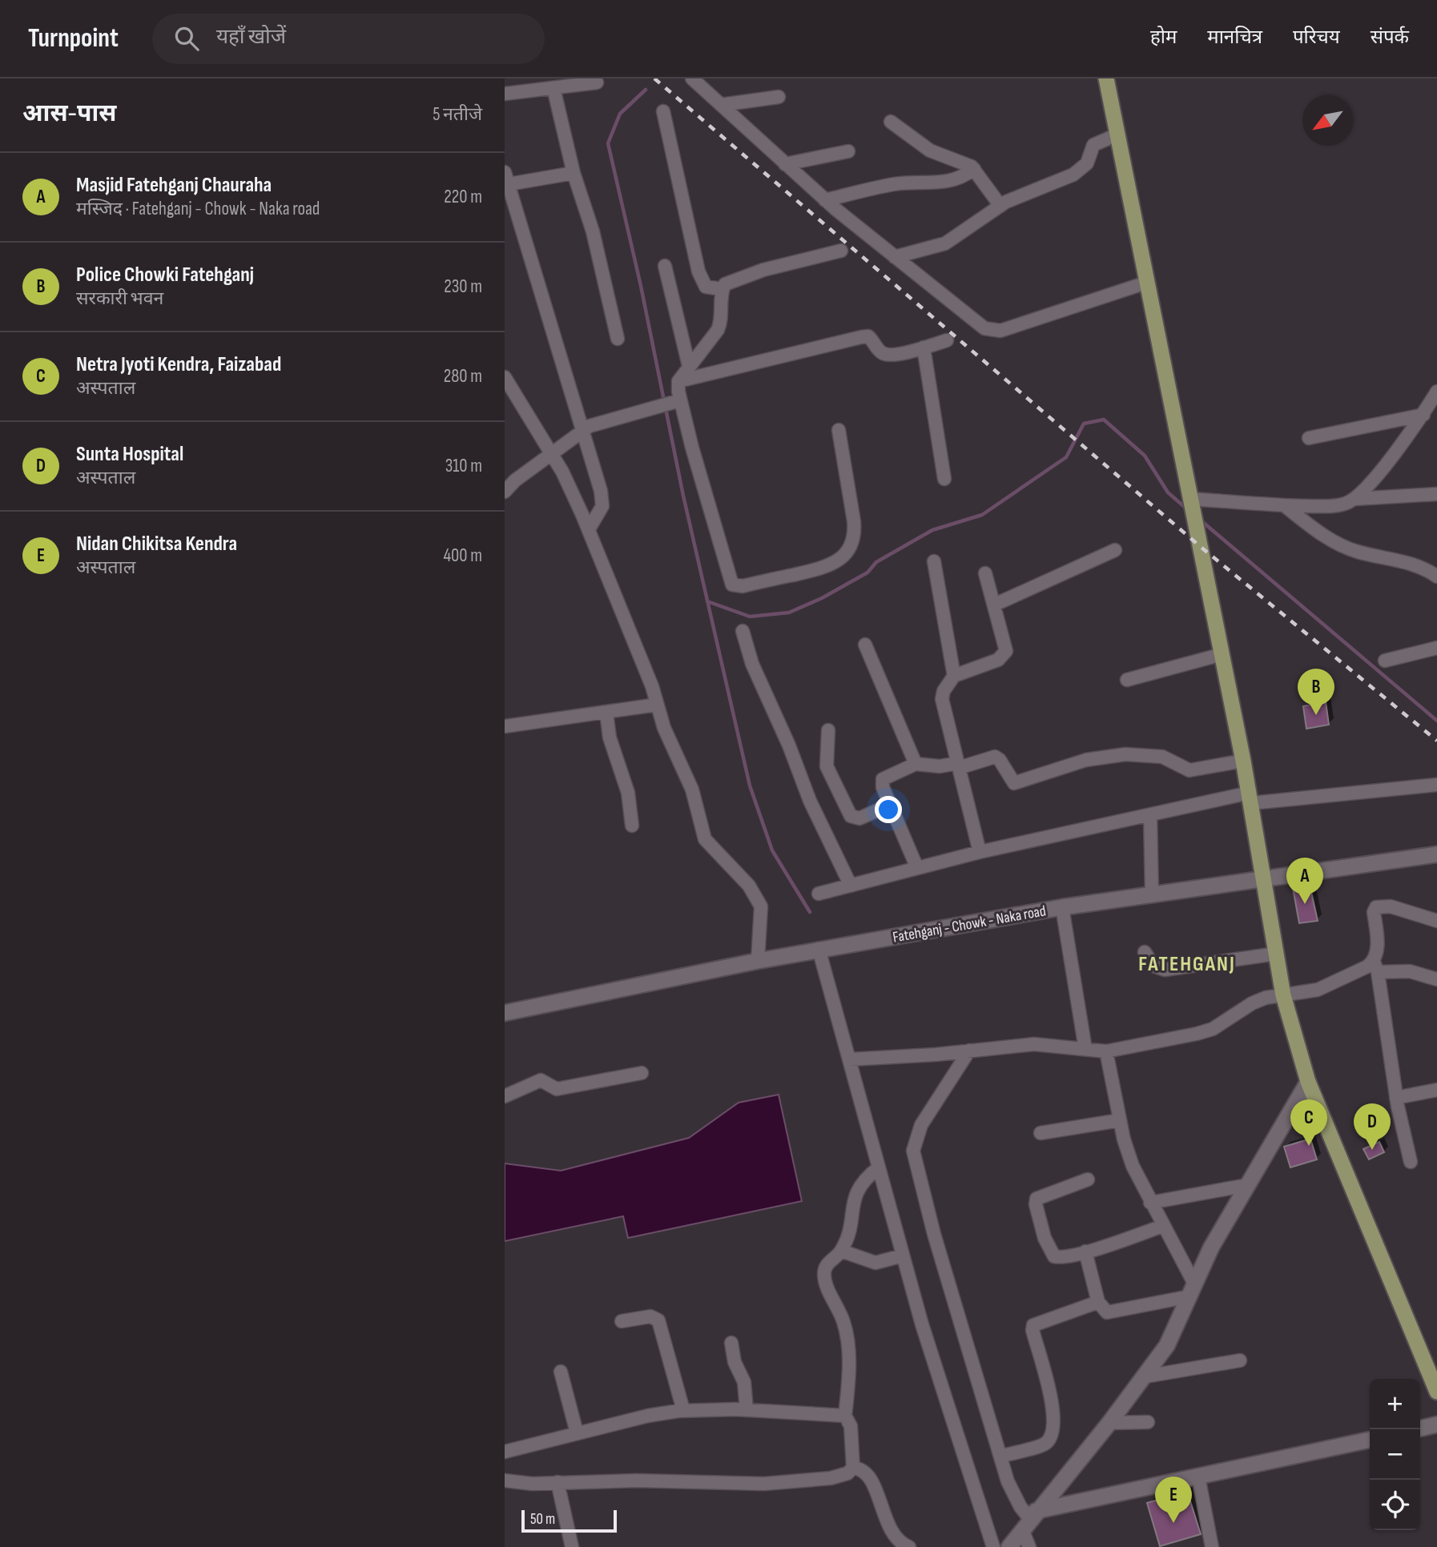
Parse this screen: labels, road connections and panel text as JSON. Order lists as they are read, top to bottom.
{
  "streets": {
    "street": ["Fatehganj - Chowk - Naka road"]
  },
  "districts": ["FATEHGANJ"],
  "scale_bar": "50 m",
  "north": "bottom left",
  "page": {
    "header": "Turnpoint",
    "search": "यहाँ खोजें",
    "nav": [
      "होम",
      "मानचित्र",
      "परिचय",
      "संपर्क"
    ],
    "heading": ["आस-पास", "5 नतीजे"],
    "list": [
      {
        "mark": "A",
        "name": "Masjid Fatehganj Chauraha",
        "note": "मस्जिद · Fatehganj - Chowk - Naka road",
        "value": "220 m"
      },
      {
        "mark": "B",
        "name": "Police Chowki Fatehganj",
        "note": "सरकारी भवन",
        "value": "230 m"
      },
      {
        "mark": "C",
        "name": "Netra Jyoti Kendra, Faizabad",
        "note": "अस्पताल",
        "value": "280 m"
      },
      {
        "mark": "D",
        "name": "Sunta Hospital",
        "note": "अस्पताल",
        "value": "310 m"
      },
      {
        "mark": "E",
        "name": "Nidan Chikitsa Kendra",
        "note": "अस्पताल",
        "value": "400 m"
      }
    ],
    "pins": [
      "B",
      "A",
      "C",
      "D",
      "E"
    ],
    "map_buttons": ["+", "−"],
    "scale": "50 m"
  }
}
